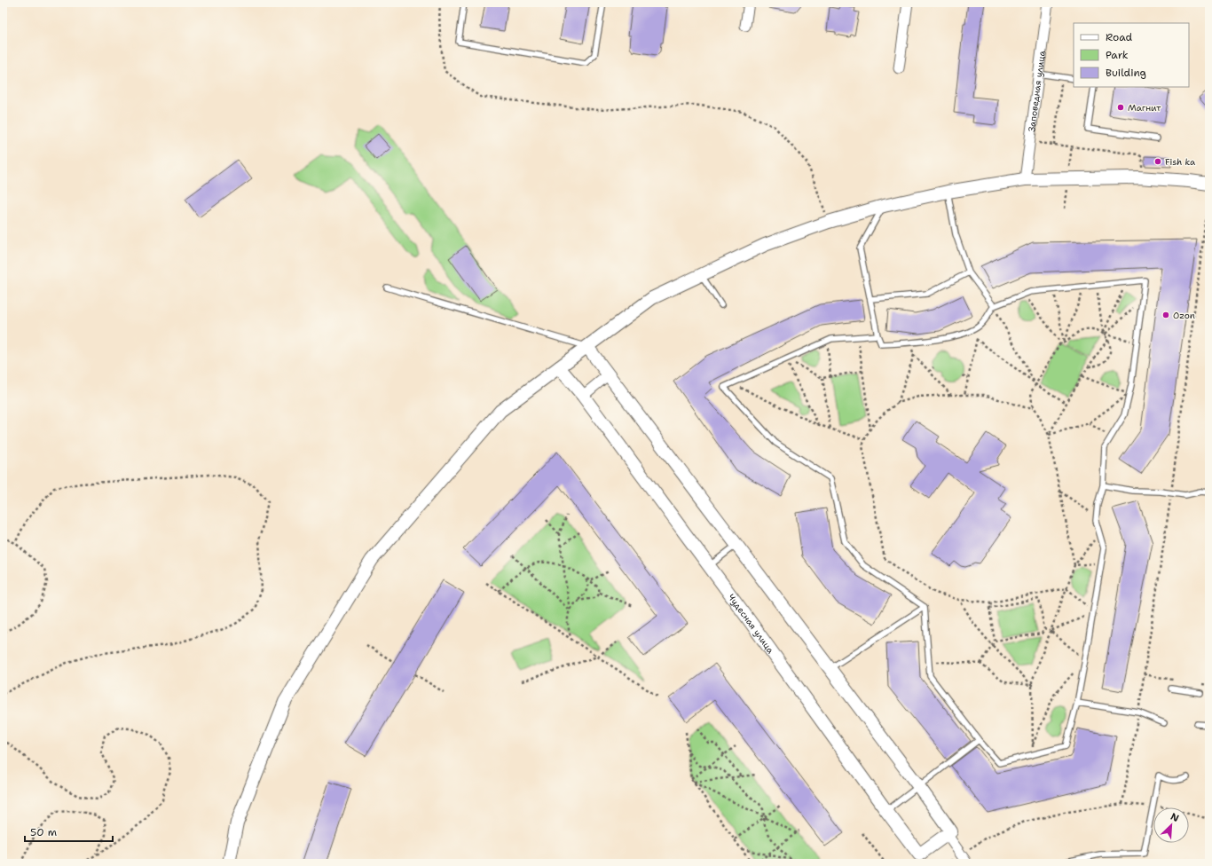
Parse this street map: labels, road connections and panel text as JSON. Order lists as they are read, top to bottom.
{
  "streets": {
    "street": ["Заповедная улица", "Чудесная улица"]
  },
  "places": ["Магнит", "Fish ka", "Ozon"],
  "legend": ["Road", "Park", "Building"],
  "scale_bar": "50 m",
  "north": "top right"
}
